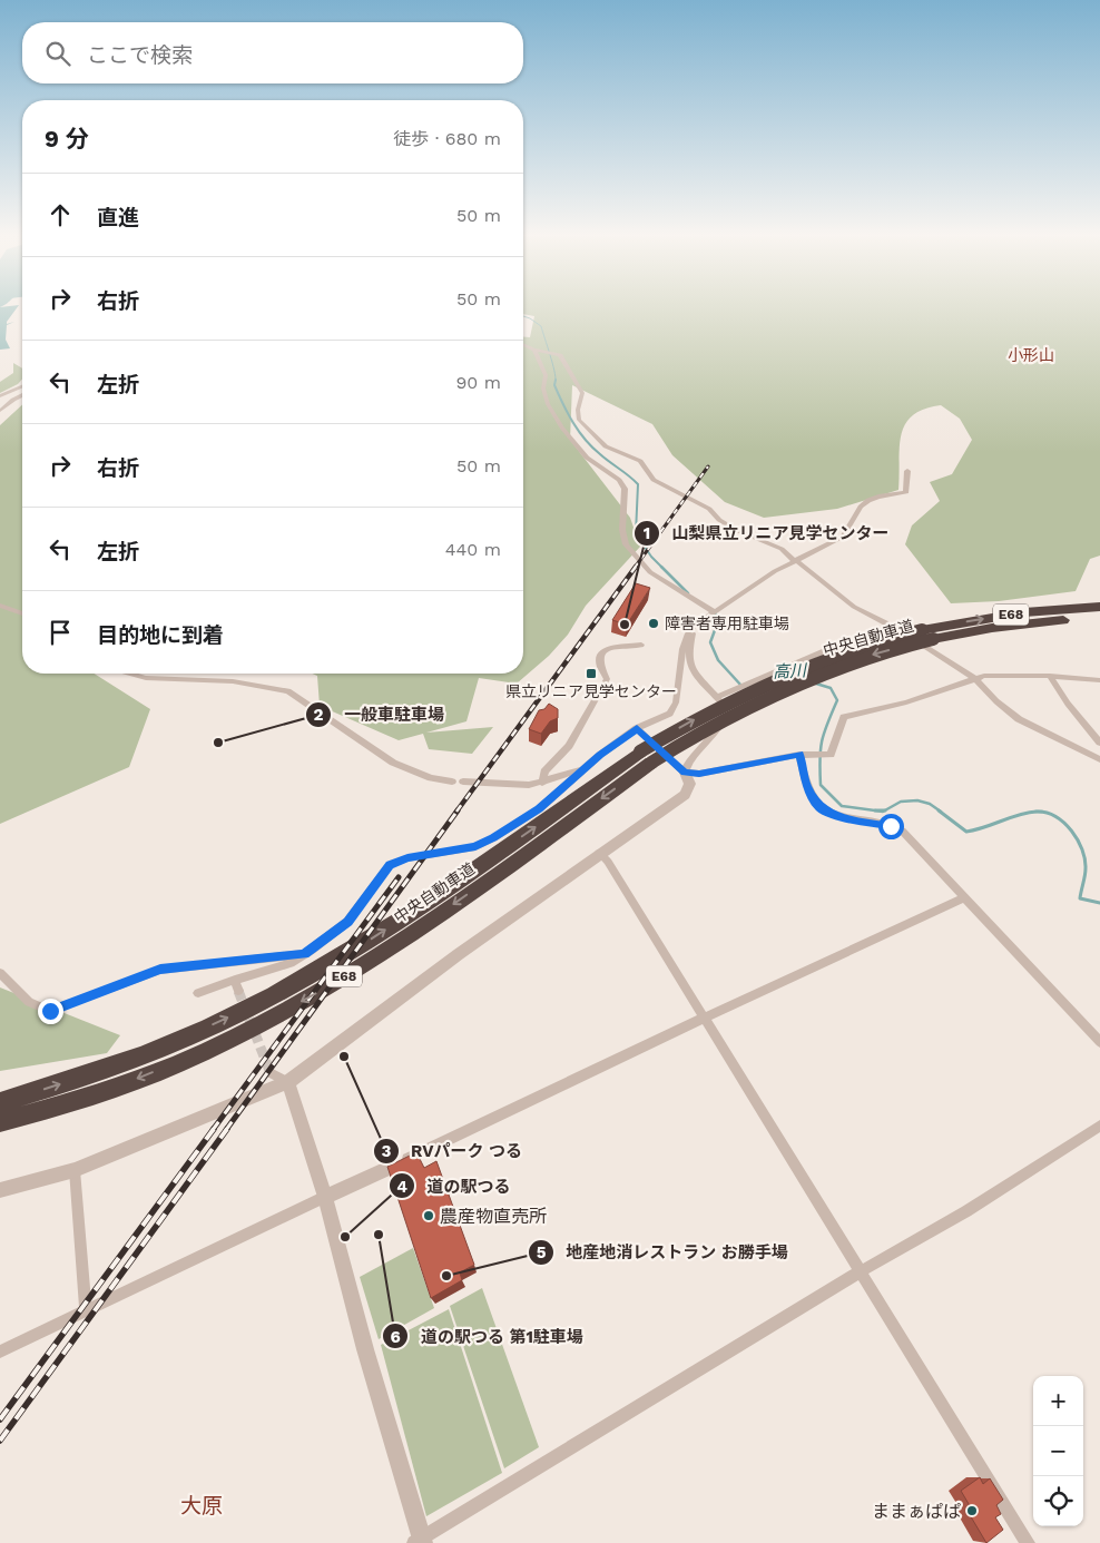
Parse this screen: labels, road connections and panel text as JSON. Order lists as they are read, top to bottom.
{
  "streets": {
    "highway": ["E68", "中央自動車道"]
  },
  "districts": ["小形山", "大原"],
  "water": ["高川"],
  "places": {
    "other": [
      "障害者専用駐車場",
      "山梨県立リニア見学センター",
      "一般車駐車場",
      "RVパーク つる",
      "農産物直売所",
      "道の駅つる 第1駐車場",
      "道の駅つる",
      "地産地消レストラン お勝手場",
      "ままぁぱぱ"
    ],
    "transit": ["県立リニア見学センター"]
  },
  "page": {
    "search": "ここで検索",
    "heading": ["9 分", "徒歩 · 680 m"],
    "list": [
      ["直進", "50 m"],
      ["右折", "50 m"],
      ["左折", "90 m"],
      ["右折", "50 m"],
      ["左折", "440 m"],
      "目的地に到着"
    ],
    "map_buttons": ["+", "−"]
  }
}
